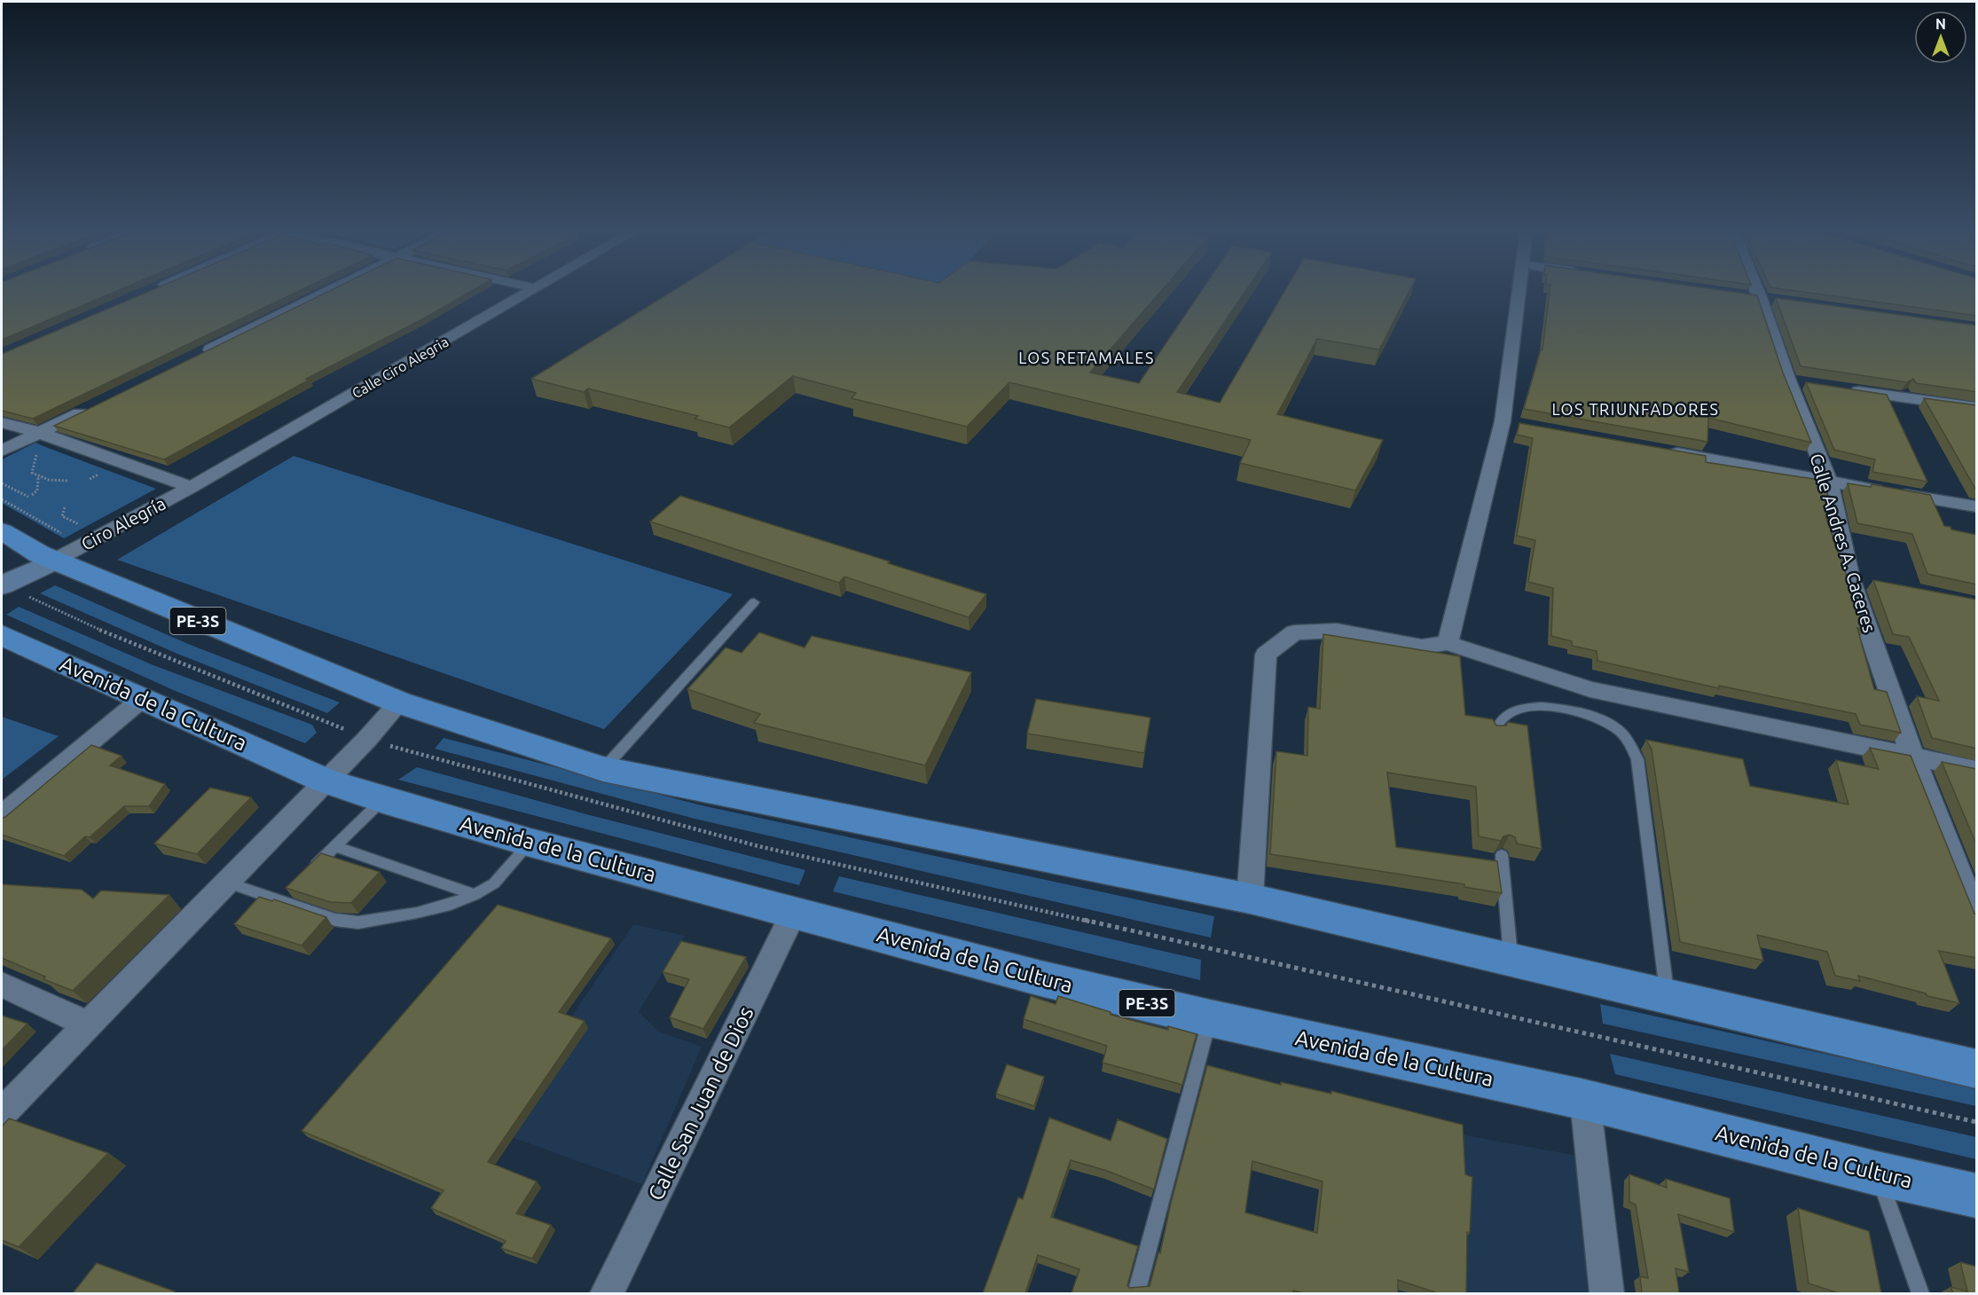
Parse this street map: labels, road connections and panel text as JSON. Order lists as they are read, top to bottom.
{
  "streets": {
    "highway": ["PE-3S", "Avenida de la Cultura"],
    "street": [
      "Calle Ciro Alegria",
      "Ciro Alegría",
      "Calle Andres A. Caceres",
      "Calle San Juan de Dios"
    ]
  },
  "crossings": [
    ["Calle Ciro Alegria", "Ciro Alegría"],
    ["Ciro Alegría", "PE-3S"],
    ["Avenida de la Cultura", "Calle San Juan de Dios"]
  ],
  "districts": ["LOS RETAMALES", "LOS TRIUNFADORES"],
  "north": "top"
}
